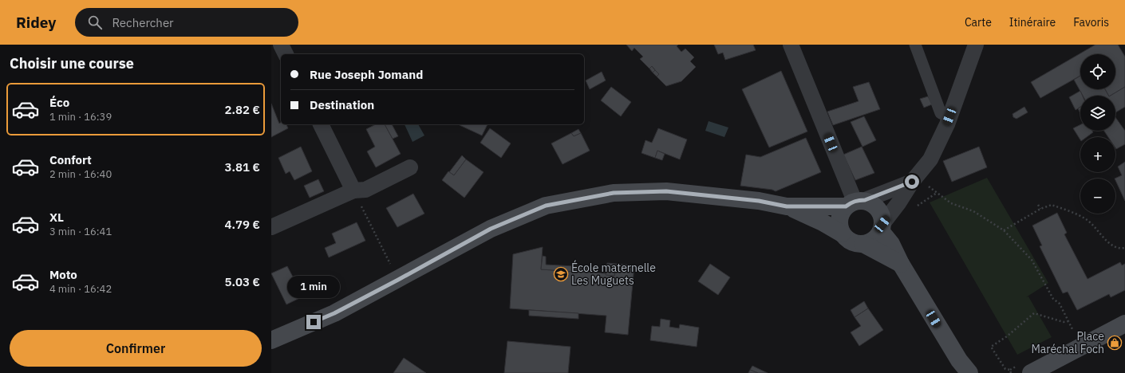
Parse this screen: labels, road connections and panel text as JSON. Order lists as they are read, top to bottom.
{
  "places": {
    "school or university": ["École maternelle Les Muguets"],
    "shop": ["Place Maréchal Foch"]
  },
  "page": {
    "header": "Ridey",
    "search": "Rechercher",
    "nav": ["Carte", "Itinéraire", "Favoris"],
    "heading": "Choisir une course",
    "map_buttons": ["+", "−"],
    "banner": ["Rue Joseph Jomand", "Destination"],
    "list": [
      {
        "name": "Éco",
        "note": "1 min · 16:39",
        "value": "2.82 €"
      },
      {
        "name": "Confort",
        "note": "2 min · 16:40",
        "value": "3.81 €"
      },
      {
        "name": "XL",
        "note": "3 min · 16:41",
        "value": "4.79 €"
      },
      {
        "name": "Moto",
        "note": "4 min · 16:42",
        "value": "5.03 €"
      }
    ],
    "bubble": "1 min",
    "buttons": "Confirmer"
  }
}
